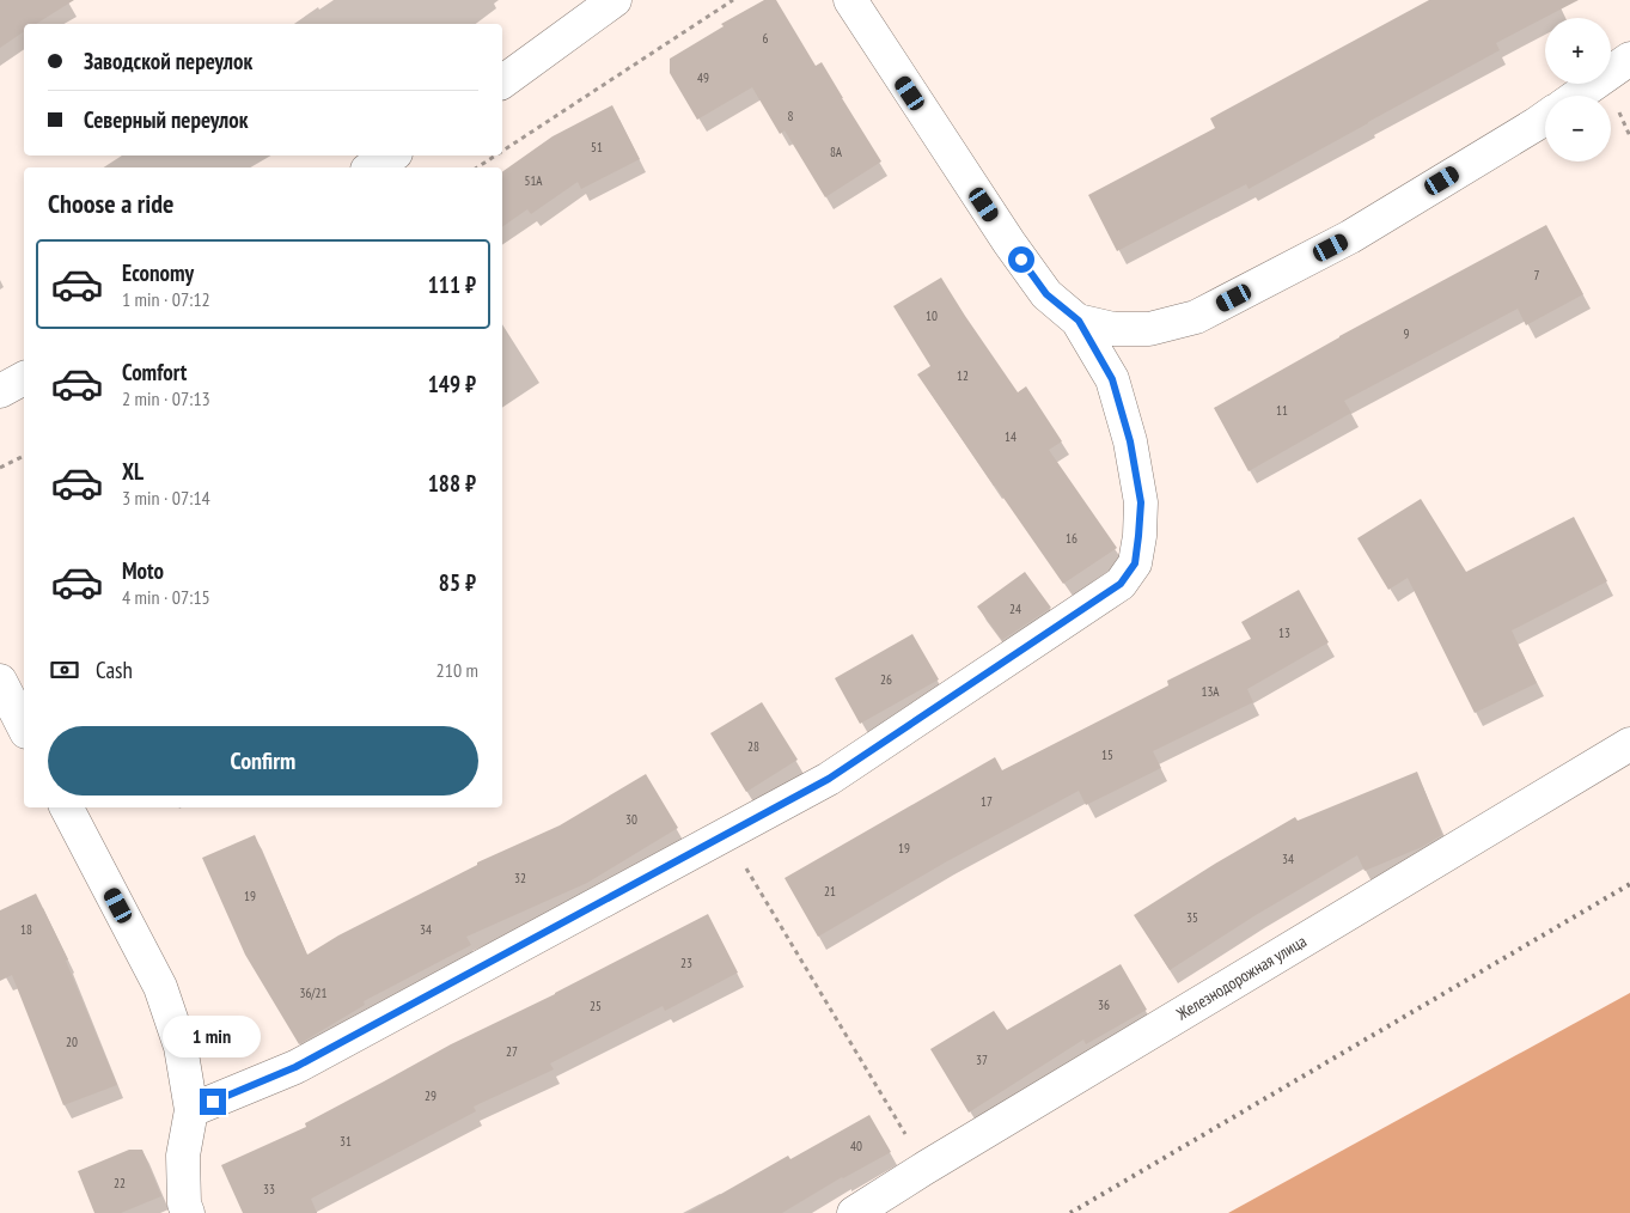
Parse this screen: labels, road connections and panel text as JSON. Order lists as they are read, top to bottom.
{
  "streets": {
    "street": ["Железнодорожная улица"]
  },
  "house_numbers": [
    "6",
    "49",
    "8",
    "51",
    "8А",
    "51А",
    "7",
    "10",
    "9",
    "12",
    "11",
    "14",
    "16",
    "24",
    "13",
    "26",
    "13А",
    "28",
    "15",
    "17",
    "30",
    "19",
    "34",
    "32",
    "21",
    "19",
    "35",
    "18",
    "34",
    "23",
    "36/21",
    "36",
    "25",
    "20",
    "27",
    "37",
    "29",
    "31",
    "40",
    "22",
    "33"
  ],
  "page": {
    "map_buttons": ["+", "−"],
    "banner": ["Заводской переулок", "Северный переулок"],
    "heading": "Choose a ride",
    "list": [
      {
        "name": "Economy",
        "note": "1 min · 07:12",
        "value": "111 ₽"
      },
      {
        "name": "Comfort",
        "note": "2 min · 07:13",
        "value": "149 ₽"
      },
      {
        "name": "XL",
        "note": "3 min · 07:14",
        "value": "188 ₽"
      },
      {
        "name": "Moto",
        "note": "4 min · 07:15",
        "value": "85 ₽"
      }
    ],
    "pay": ["Cash", "210 m"],
    "buttons": "Confirm",
    "bubble": "1 min"
  }
}
